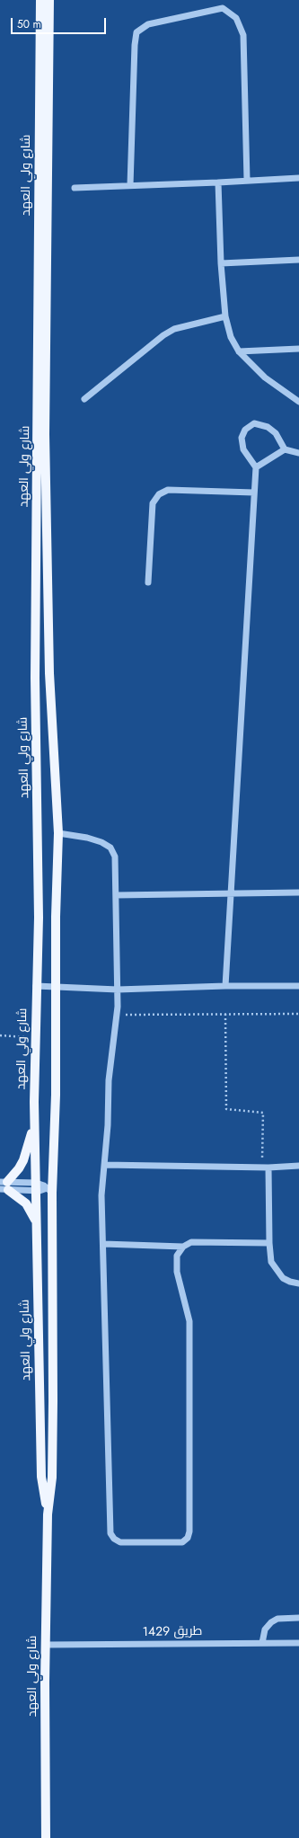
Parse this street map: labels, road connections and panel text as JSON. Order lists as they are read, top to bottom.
{
  "streets": {
    "main road": ["شارع ولي العهد"],
    "street": ["طريق 1429"]
  },
  "crossings": [
    ["شارع ولي العهد", "طريق 1429"]
  ],
  "scale_bar": "50 m"
}
